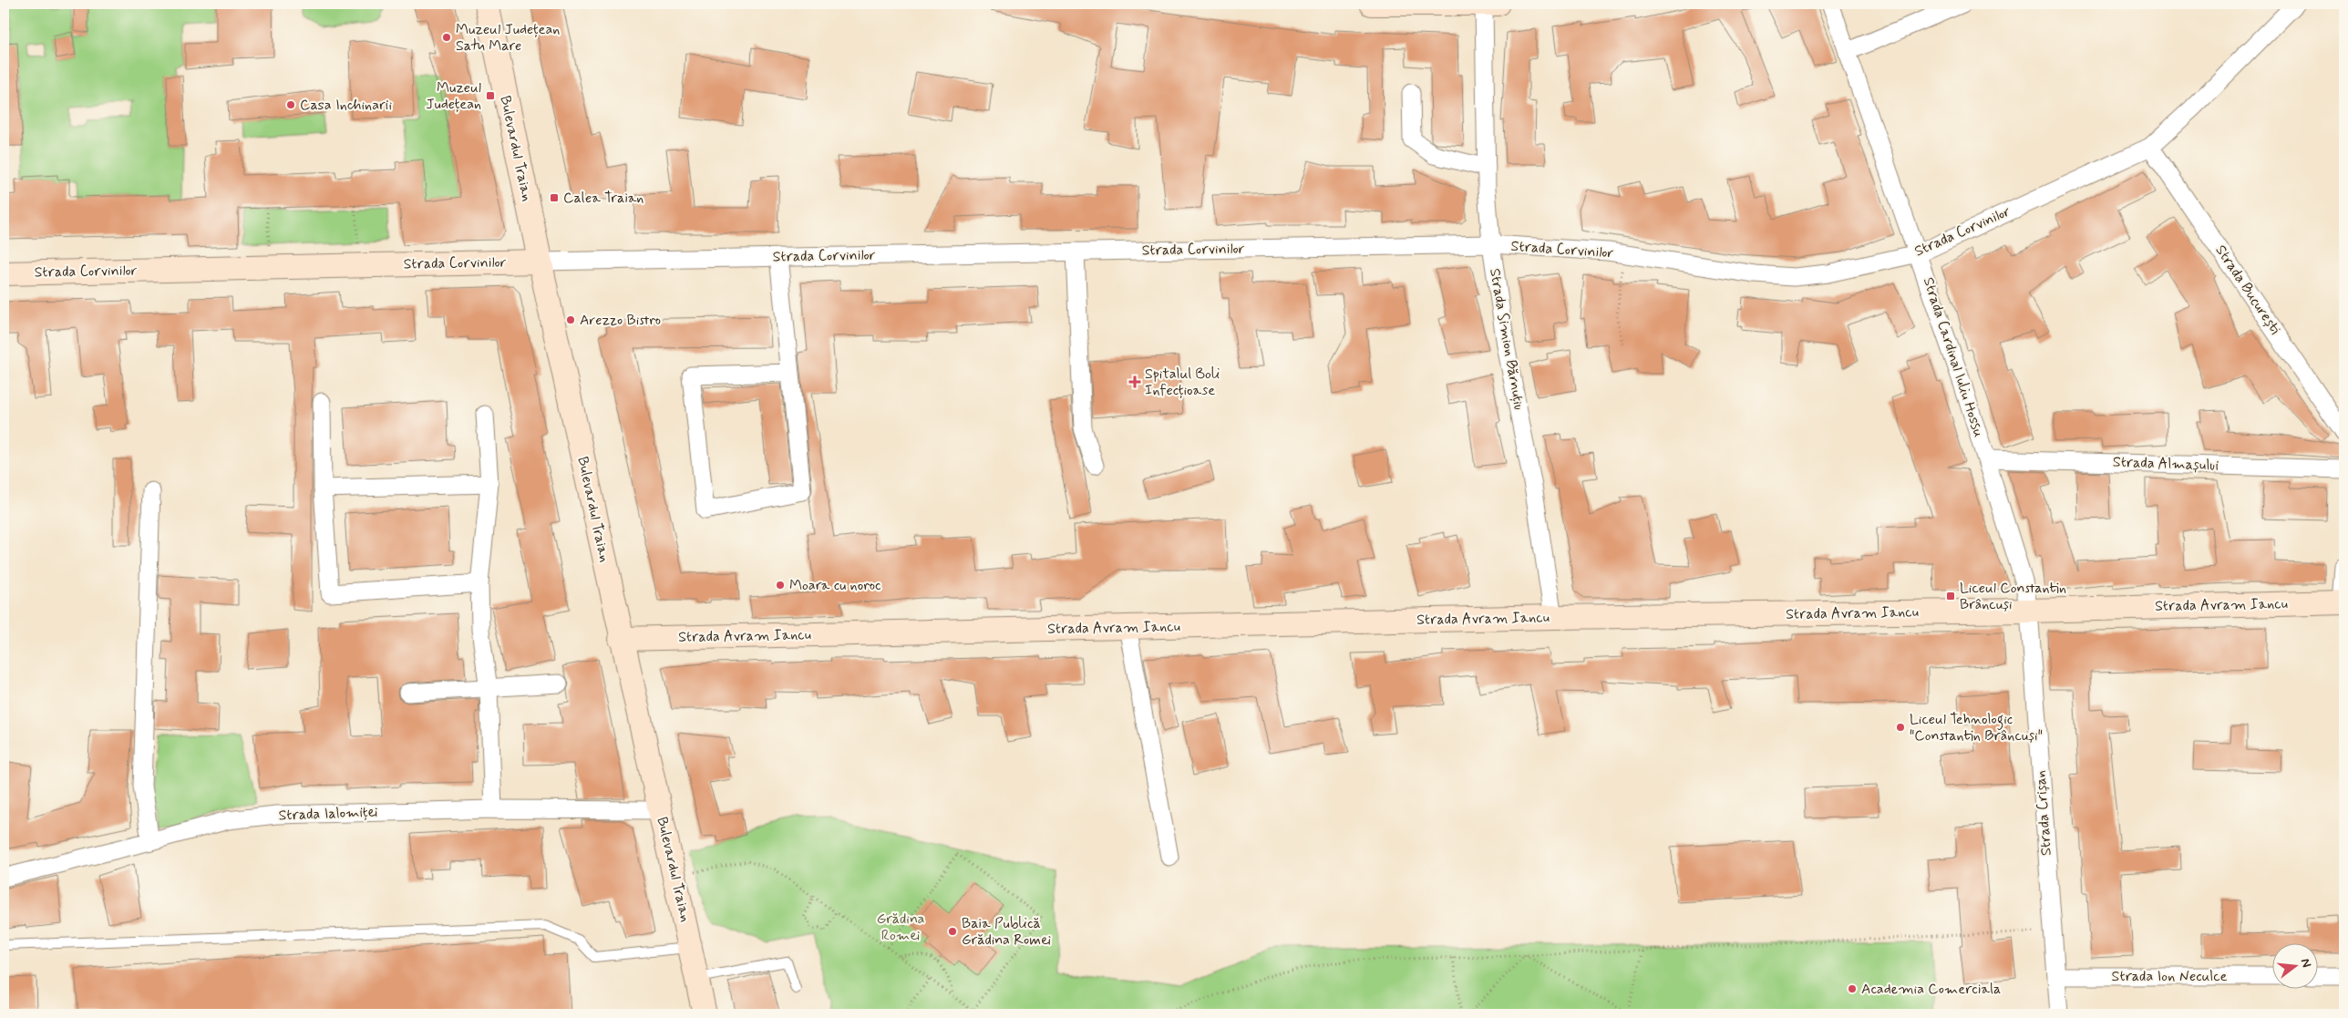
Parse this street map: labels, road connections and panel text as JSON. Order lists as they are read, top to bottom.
{
  "streets": {
    "street": [
      "Bulevardul Traian",
      "Strada Corvinilor",
      "Strada București",
      "Strada Simion Bărnuțiu",
      "Strada Cardinal Iuliu Hossu",
      "Strada Almașului",
      "Strada Avram Iancu",
      "Strada Crișan",
      "Strada Ialomiței",
      "Strada Ion Neculce"
    ]
  },
  "crossings": [
    ["Bulevardul Traian", "Strada Corvinilor"],
    ["Bulevardul Traian", "Strada Avram Iancu"],
    ["Bulevardul Traian", "Strada Ialomiței"],
    ["Strada Corvinilor", "Strada București"],
    ["Strada Corvinilor", "Strada Simion Bărnuțiu"],
    ["Strada Corvinilor", "Strada Cardinal Iuliu Hossu"],
    ["Strada Simion Bărnuțiu", "Strada Avram Iancu"],
    ["Strada Cardinal Iuliu Hossu", "Strada Almașului"],
    ["Strada Cardinal Iuliu Hossu", "Strada Avram Iancu"],
    ["Strada Cardinal Iuliu Hossu", "Strada Crișan"],
    ["Strada Avram Iancu", "Strada Crișan"],
    ["Strada Crișan", "Strada Ion Neculce"]
  ],
  "parks": ["Grădina Romei"],
  "places": {
    "other": [
      "Muzeul Județean Satu Mare",
      "Casa Inchinarii",
      "Arezzo Bistro",
      "Moara cu noroc",
      "Liceul Tehnologic \"Constantin Brâncuși\"",
      "Baia Publică Grădina Romei",
      "Academia Comerciala"
    ],
    "transit": ["Muzeul Județean", "Calea Traian", "Liceul Constantin Brâncuși"],
    "health": ["Spitalul Boli Infecțioase"]
  },
  "north": "right"
}
